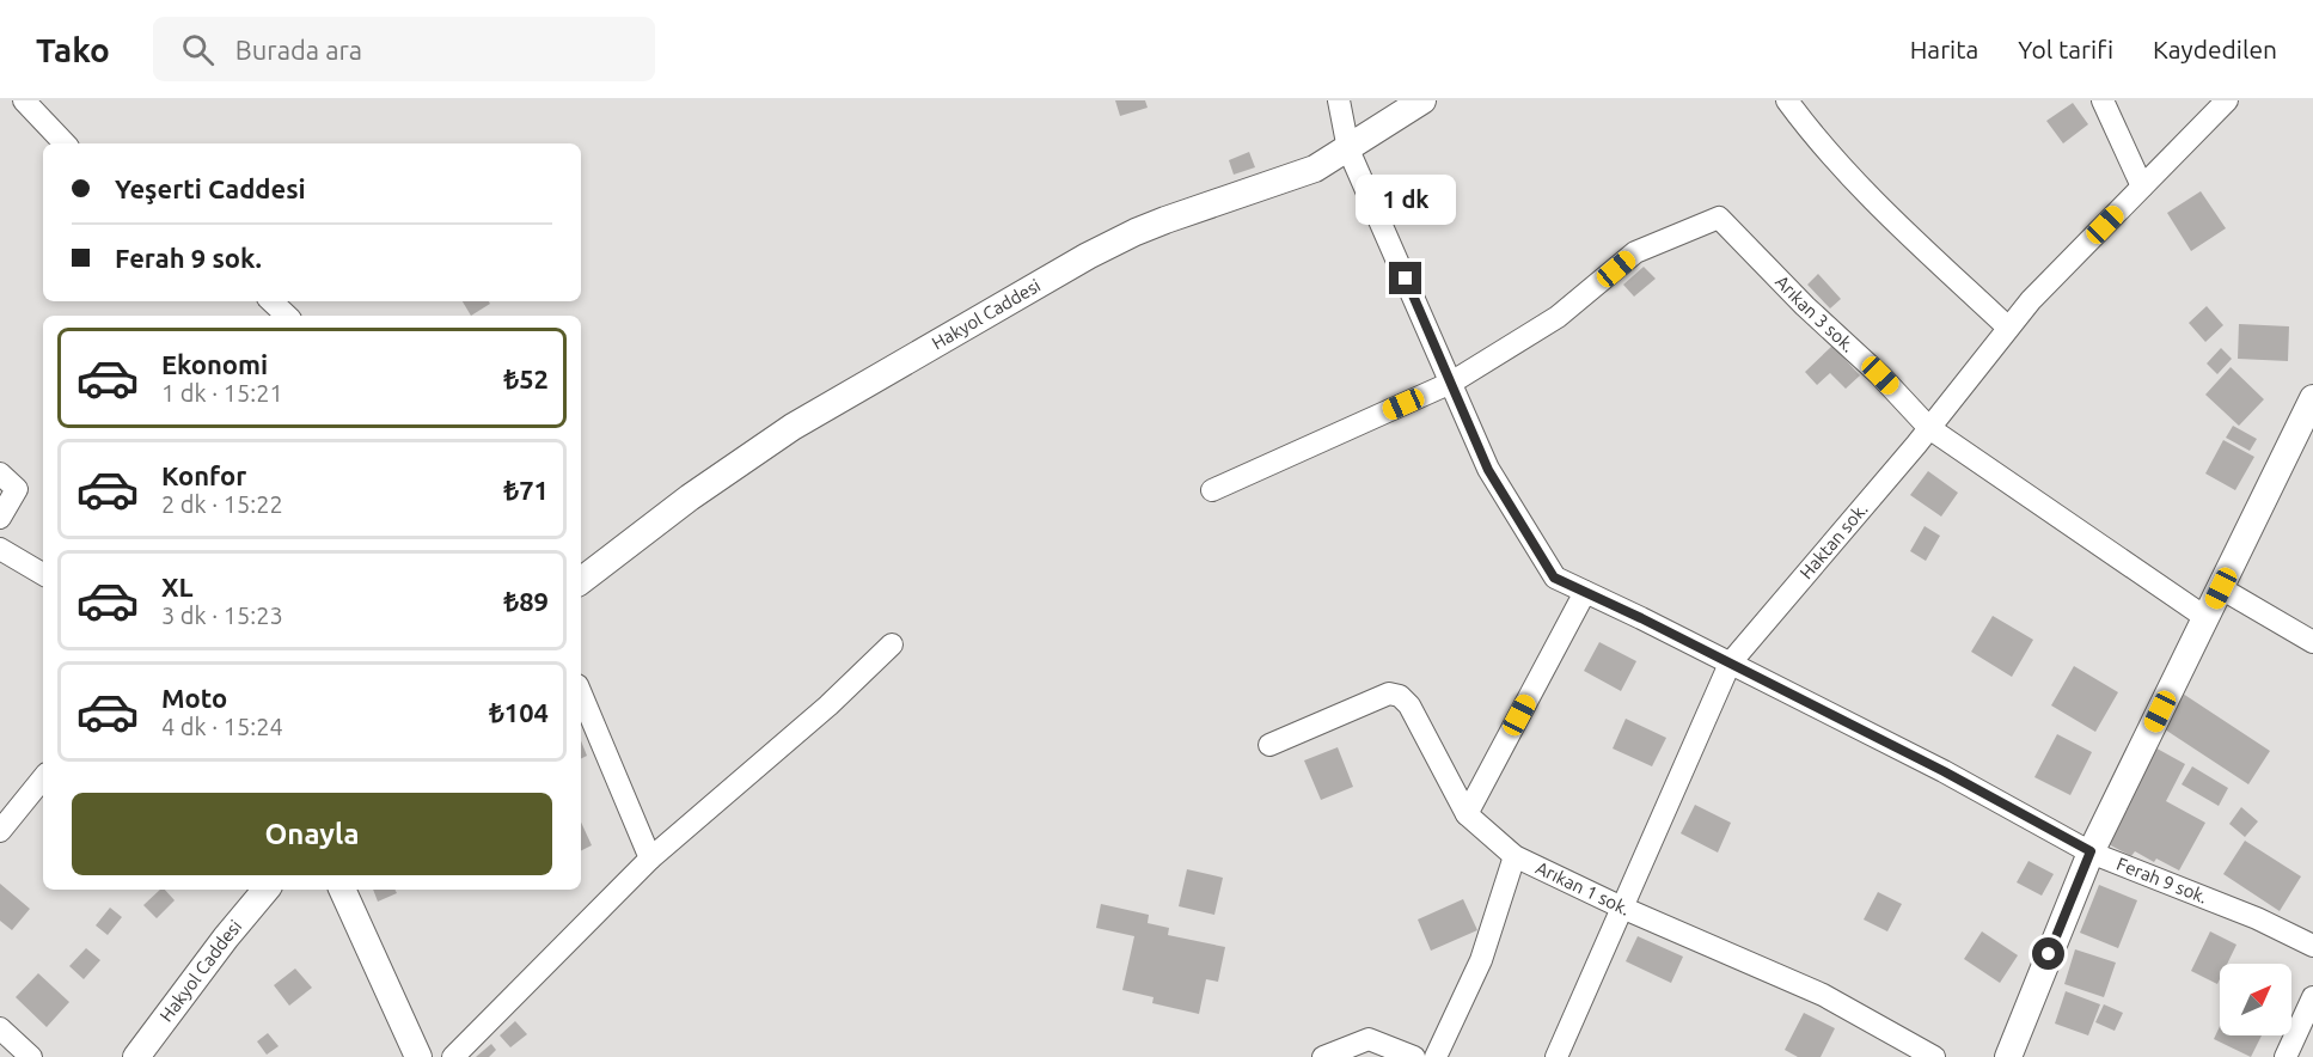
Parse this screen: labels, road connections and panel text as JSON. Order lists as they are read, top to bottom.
{
  "streets": {
    "street": [
      "Arıkan 3 sok.",
      "Hakyol Caddesi",
      "Haktan sok.",
      "Ferah 9 sok.",
      "Arıkan 1 sok."
    ]
  },
  "crossings": [
    ["Arıkan 3 sok.", "Haktan sok."],
    ["Arıkan 3 sok.", "Ferah 9 sok."],
    ["Hakyol Caddesi", "Ferah 9 sok."],
    ["Haktan sok.", "Ferah 9 sok."],
    ["Haktan sok.", "Arıkan 1 sok."]
  ],
  "north": "top right",
  "page": {
    "header": "Tako",
    "search": "Burada ara",
    "nav": ["Harita", "Yol tarifi", "Kaydedilen"],
    "banner": ["Yeşerti Caddesi", "Ferah 9 sok."],
    "bubble": "1 dk",
    "list": [
      {
        "name": "Ekonomi",
        "note": "1 dk · 15:21",
        "value": "₺52"
      },
      {
        "name": "Konfor",
        "note": "2 dk · 15:22",
        "value": "₺71"
      },
      {
        "name": "XL",
        "note": "3 dk · 15:23",
        "value": "₺89"
      },
      {
        "name": "Moto",
        "note": "4 dk · 15:24",
        "value": "₺104"
      }
    ],
    "buttons": "Onayla"
  }
}
